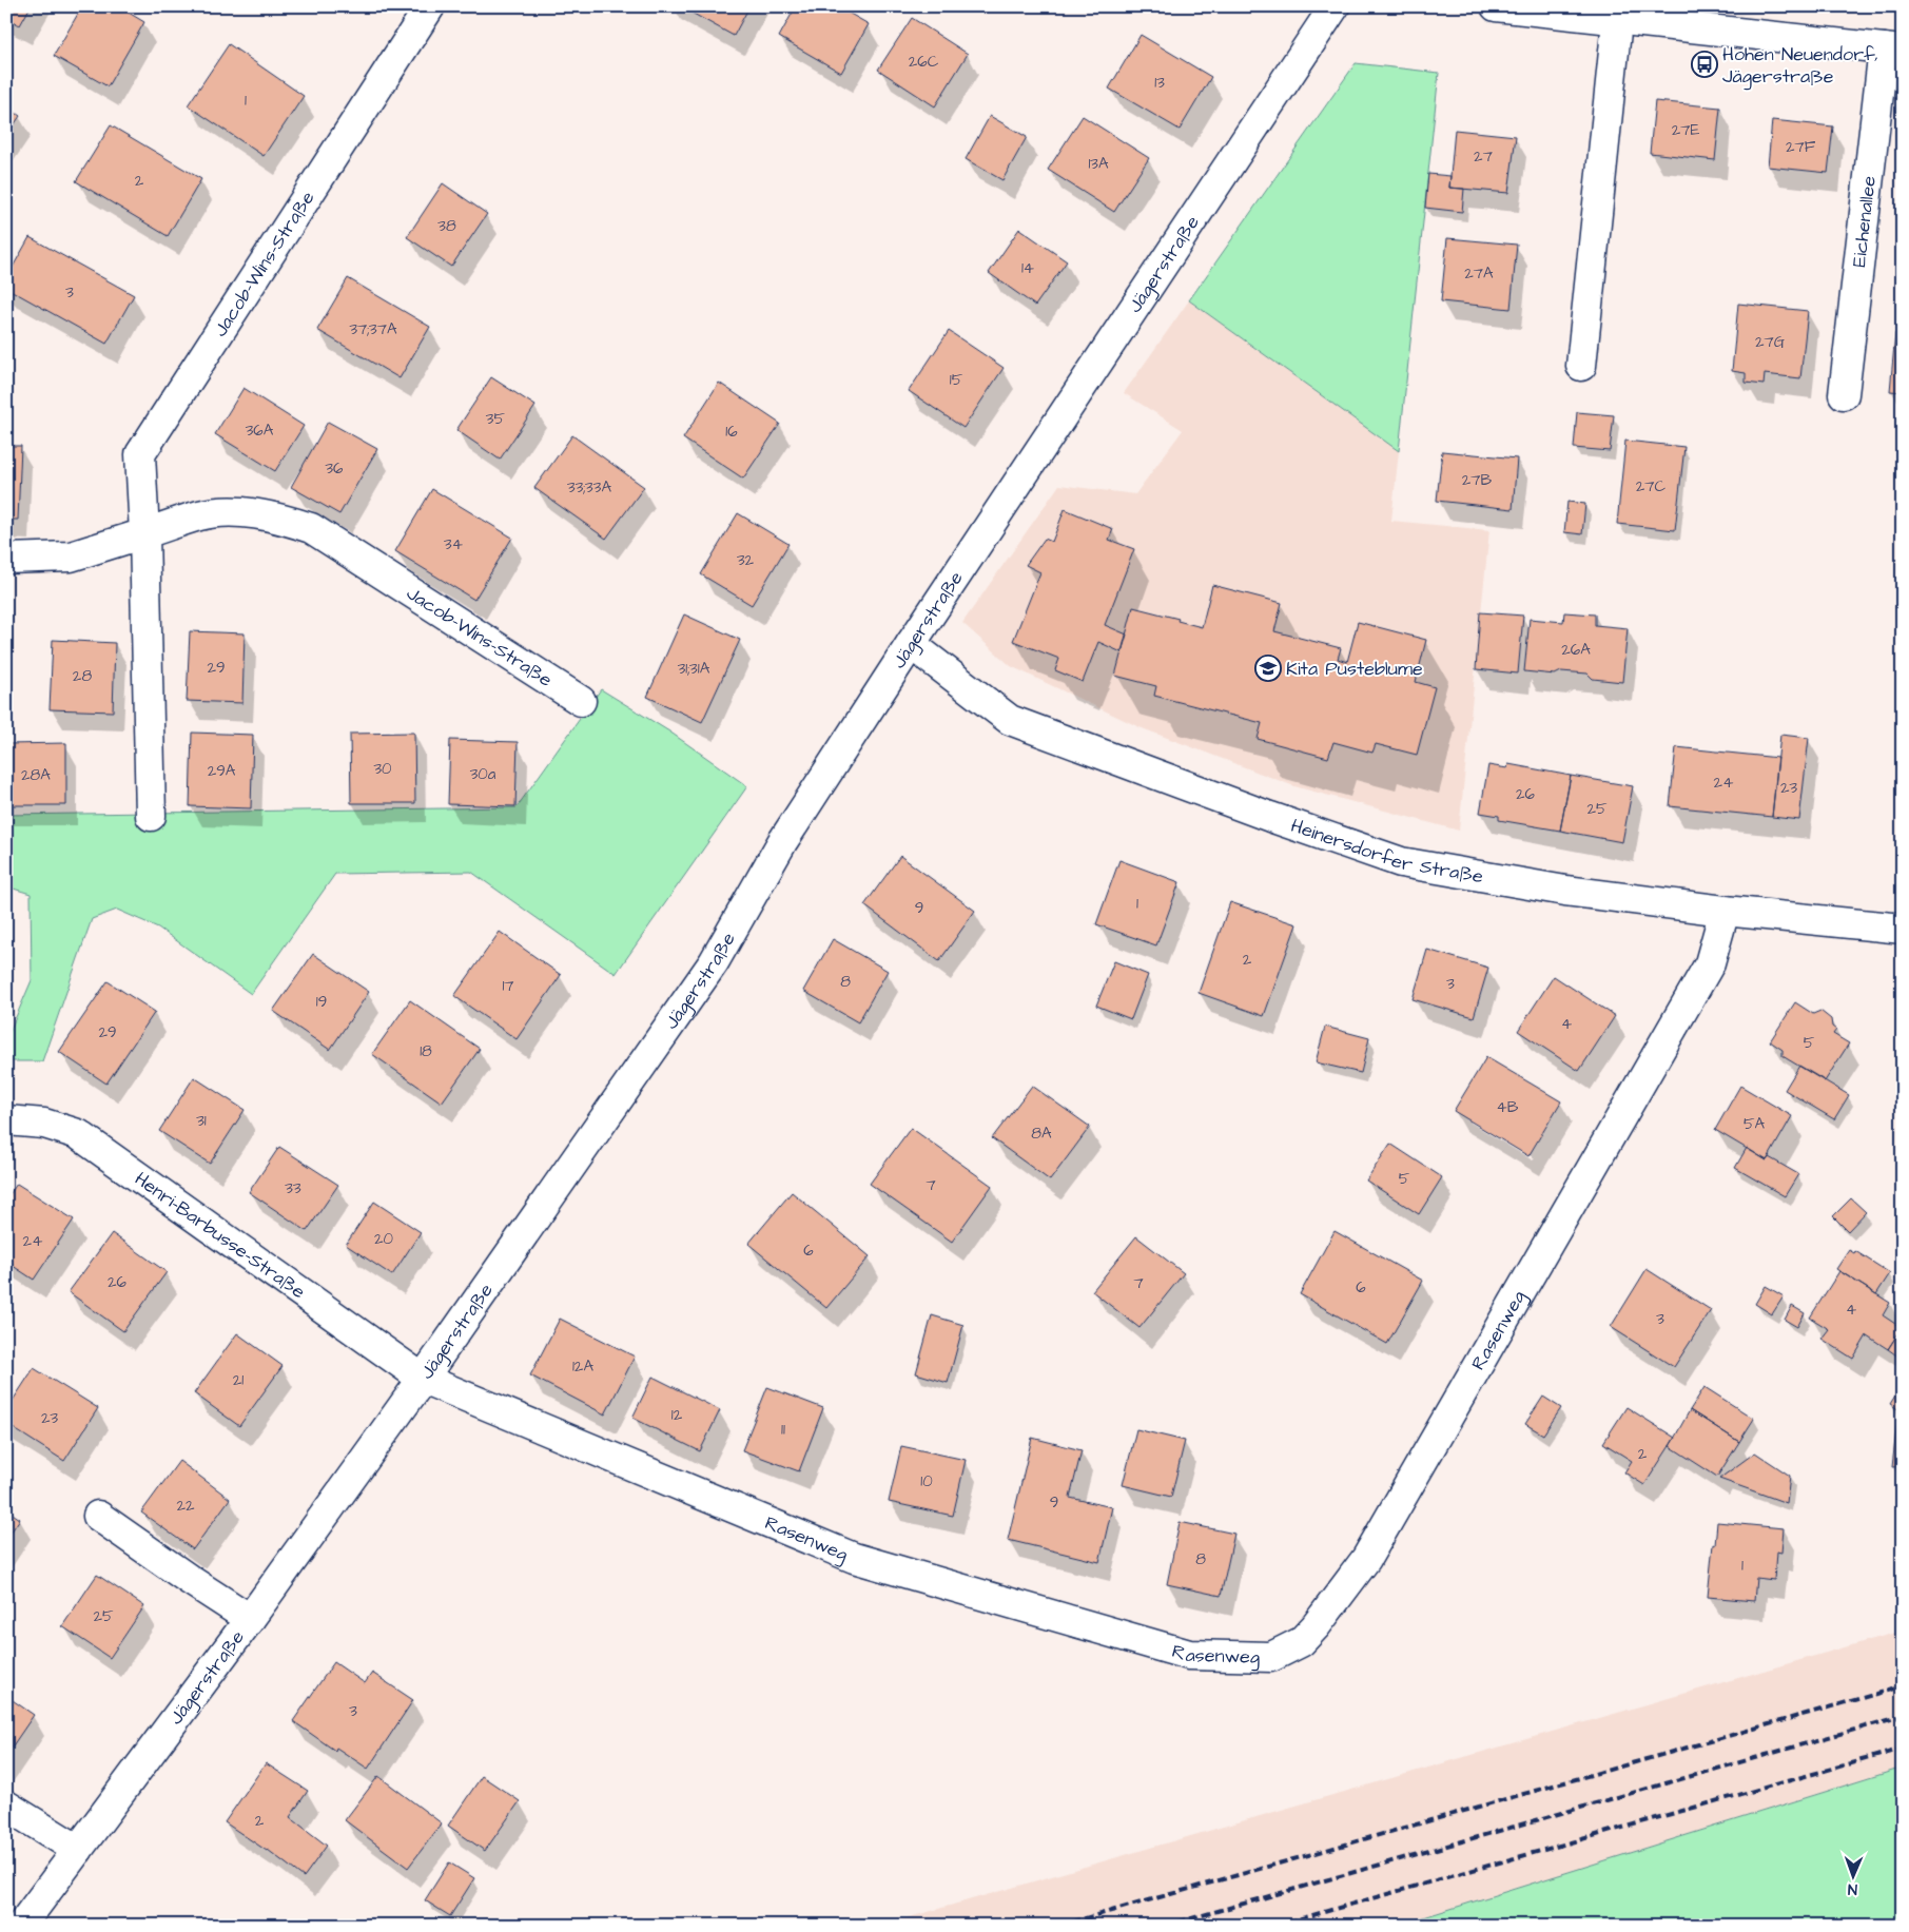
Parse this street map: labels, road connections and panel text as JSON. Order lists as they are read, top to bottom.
{
  "streets": {
    "street": [
      "Eichenallee",
      "Jacob-Wins-Straße",
      "Jägerstraße",
      "Heinersdorfer Straße",
      "Henri-Barbusse-Straße",
      "Rasenweg"
    ]
  },
  "crossings": [
    ["Jägerstraße", "Heinersdorfer Straße"],
    ["Jägerstraße", "Henri-Barbusse-Straße"],
    ["Jägerstraße", "Rasenweg"],
    ["Heinersdorfer Straße", "Rasenweg"],
    ["Henri-Barbusse-Straße", "Rasenweg"]
  ],
  "places": {
    "bus stop": ["Hohen Neuendorf, Jägerstraße"],
    "school or university": ["Kita Pusteblume"]
  },
  "house_numbers": [
    "26C",
    "13",
    "1",
    "27E",
    "27F",
    "27",
    "13A",
    "2",
    "38",
    "14",
    "27A",
    "3",
    "37;37A",
    "27G",
    "15",
    "35",
    "36A",
    "16",
    "36",
    "27B",
    "27C",
    "33;33A",
    "34",
    "32",
    "26A",
    "29",
    "31;31A",
    "28",
    "30",
    "29A",
    "30a",
    "28A",
    "24",
    "23",
    "26",
    "25",
    "1",
    "9",
    "2",
    "8",
    "3",
    "17",
    "19",
    "4",
    "29",
    "5",
    "18",
    "4B",
    "31",
    "5A",
    "8A",
    "5",
    "7",
    "33",
    "20",
    "24",
    "6",
    "26",
    "7",
    "6",
    "4",
    "3",
    "12A",
    "21",
    "12",
    "23",
    "11",
    "2",
    "10",
    "9",
    "22",
    "8",
    "1",
    "25",
    "3",
    "2"
  ],
  "north": "bottom"
}
